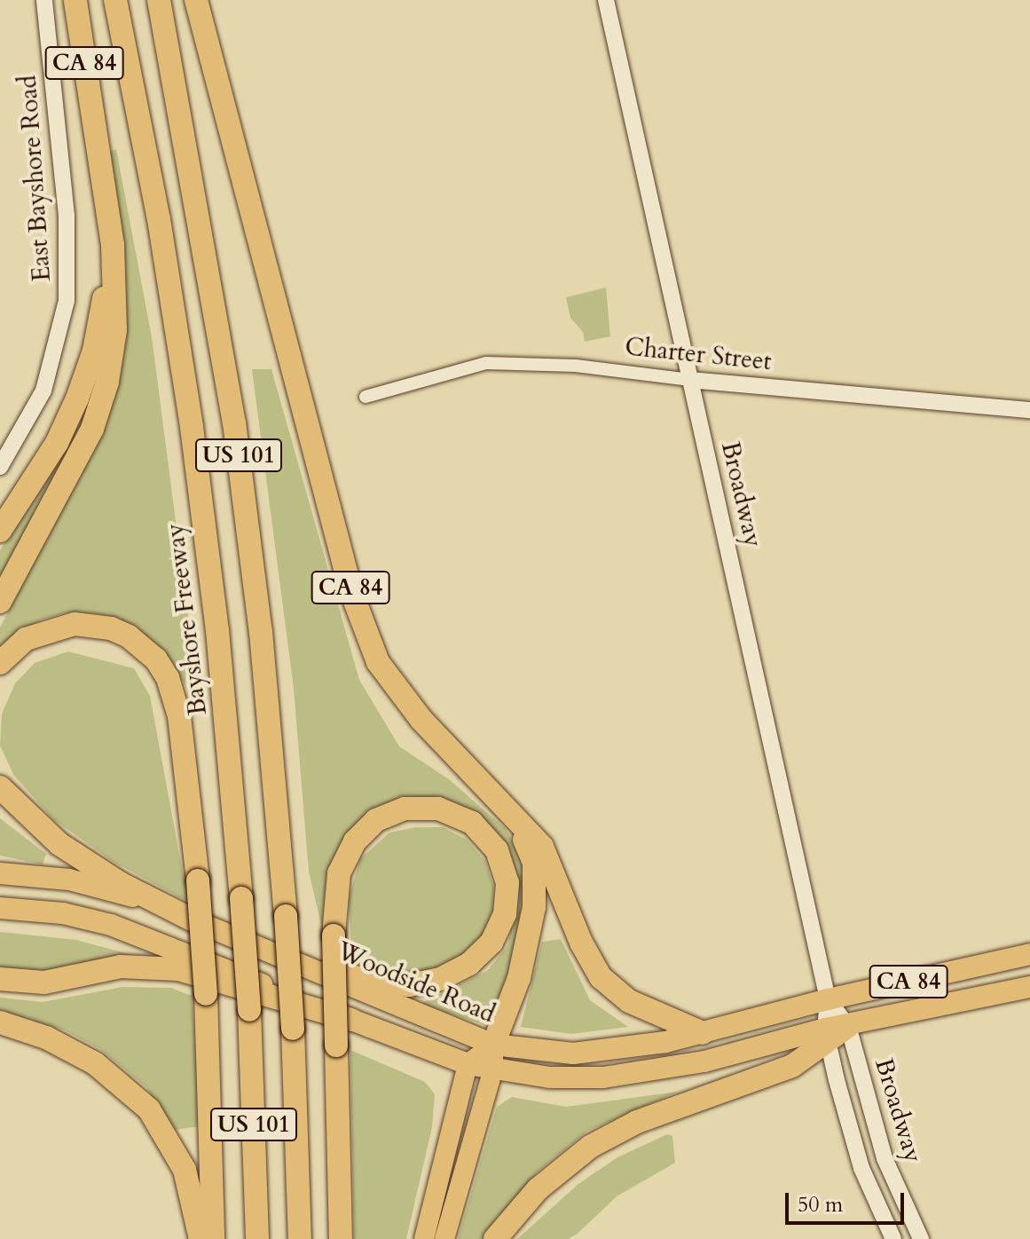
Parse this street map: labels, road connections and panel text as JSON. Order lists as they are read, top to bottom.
{
  "streets": {
    "highway": [
      "CA 84",
      "US 101",
      "Bayshore Freeway",
      "Woodside Road"
    ],
    "street": ["East Bayshore Road", "Charter Street", "Broadway"]
  },
  "crossings": [
    ["CA 84", "Broadway"],
    ["Charter Street", "Broadway"],
    ["Broadway", "Woodside Road"]
  ],
  "scale_bar": "50 m"
}
